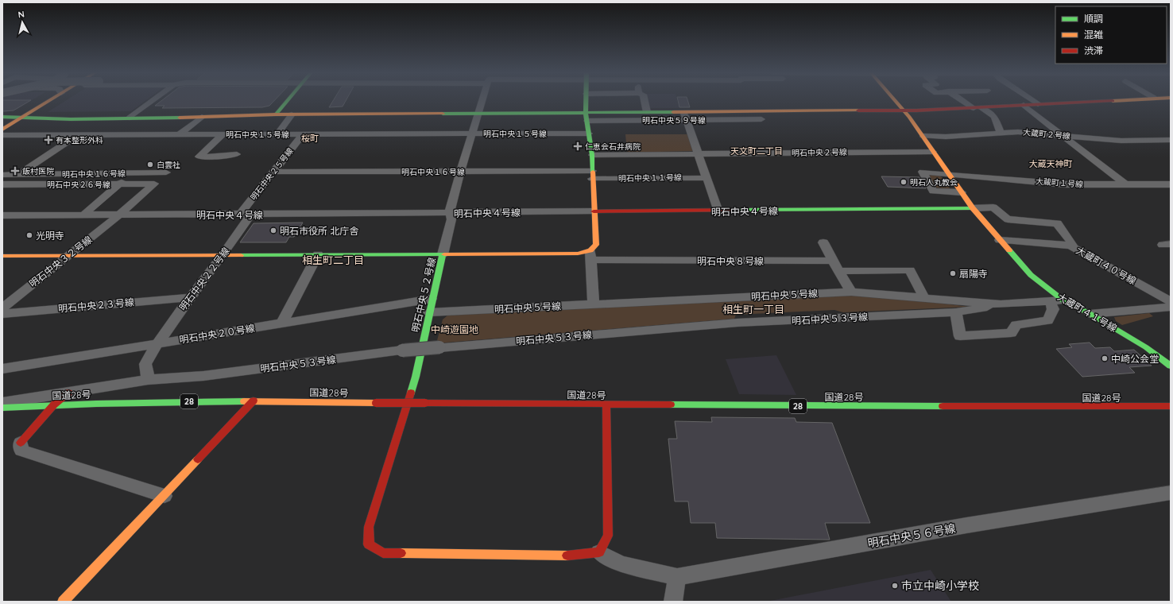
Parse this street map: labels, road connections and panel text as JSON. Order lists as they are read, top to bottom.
{
  "streets": {
    "main road": [
      "明石中央４号線",
      "明石中央５２号線",
      "大蔵町４１号線",
      "国道28号",
      "28"
    ],
    "street": [
      "明石中央５９号線",
      "明石中央１５号線",
      "大蔵町２号線",
      "明石中央２号線",
      "明石中央１６号線",
      "明石中央２５号線",
      "明石中央１１号線",
      "大蔵町１号線",
      "明石中央２６号線",
      "明石中央８号線",
      "明石中央３２号線",
      "大蔵町４０号線",
      "明石中央２２号線",
      "明石中央５号線",
      "明石中央２３号線",
      "明石中央５３号線",
      "明石中央２０号線",
      "明石中央５６号線"
    ]
  },
  "crossings": [
    ["明石中央１５号線", "明石中央２５号線"],
    ["大蔵町２号線", "大蔵町４１号線"],
    ["明石中央２号線", "大蔵町４１号線"],
    ["明石中央１６号線", "明石中央２５号線"],
    ["明石中央１６号線", "明石中央１１号線"],
    ["明石中央２５号線", "明石中央４号線"],
    ["明石中央２５号線", "明石中央２２号線"],
    ["大蔵町１号線", "大蔵町４１号線"],
    ["明石中央２６号線", "明石中央３２号線"],
    ["明石中央４号線", "明石中央３２号線"],
    ["明石中央４号線", "明石中央２２号線"],
    ["明石中央４号線", "大蔵町４１号線"],
    ["明石中央８号線", "明石中央５２号線"],
    ["明石中央３２号線", "明石中央２３号線"],
    ["大蔵町４０号線", "大蔵町４１号線"],
    ["明石中央２２号線", "明石中央２３号線"],
    ["明石中央２２号線", "明石中央２０号線"],
    ["明石中央５２号線", "明石中央５号線"],
    ["明石中央５２号線", "明石中央２０号線"],
    ["明石中央５号線", "大蔵町４１号線"],
    ["明石中央５号線", "明石中央５３号線"]
  ],
  "districts": [
    "桜町",
    "天文町二丁目",
    "大蔵天神町",
    "相生町二丁目",
    "相生町一丁目"
  ],
  "parks": ["中崎遊園地"],
  "places": {
    "health": ["有本整形外科", "仁恵会石井病院", "飯村医院"],
    "other": [
      "白雲社",
      "明石人丸教会",
      "明石市役所 北庁舎",
      "光明寺",
      "扇陽寺",
      "中崎公会堂",
      "市立中崎小学校"
    ]
  },
  "legend": ["順調", "混雑", "渋滞"],
  "north": "top"
}
